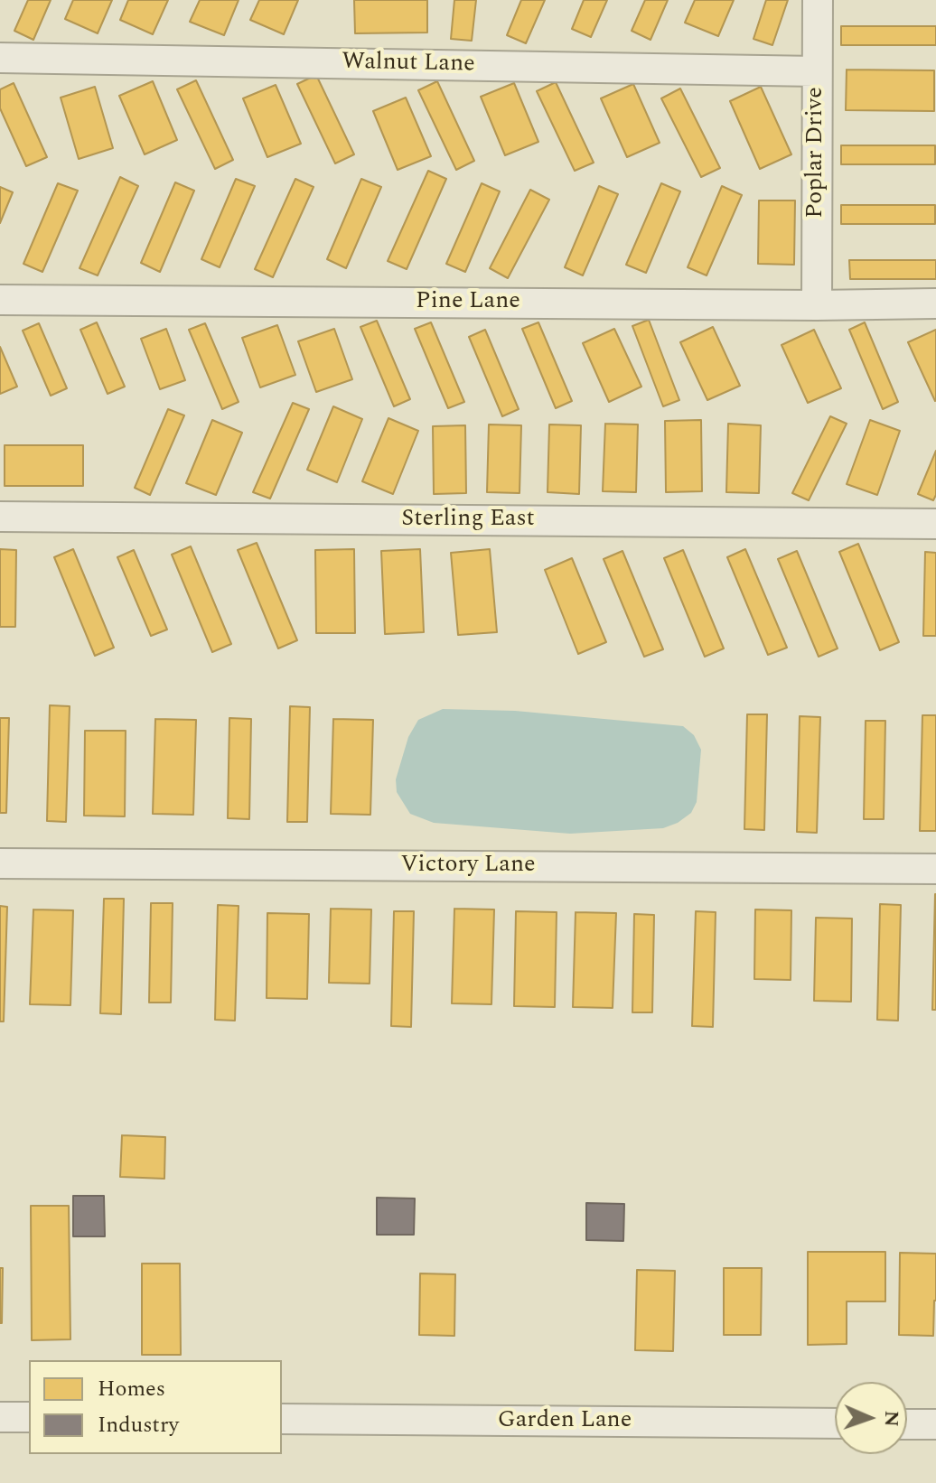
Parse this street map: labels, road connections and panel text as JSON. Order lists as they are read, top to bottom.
{
  "streets": {
    "street": [
      "Walnut Lane",
      "Poplar Drive",
      "Pine Lane",
      "Sterling East",
      "Victory Lane",
      "Garden Lane"
    ]
  },
  "crossings": [
    ["Walnut Lane", "Poplar Drive"],
    ["Poplar Drive", "Pine Lane"]
  ],
  "legend": ["Homes", "Industry"],
  "north": "right"
}
